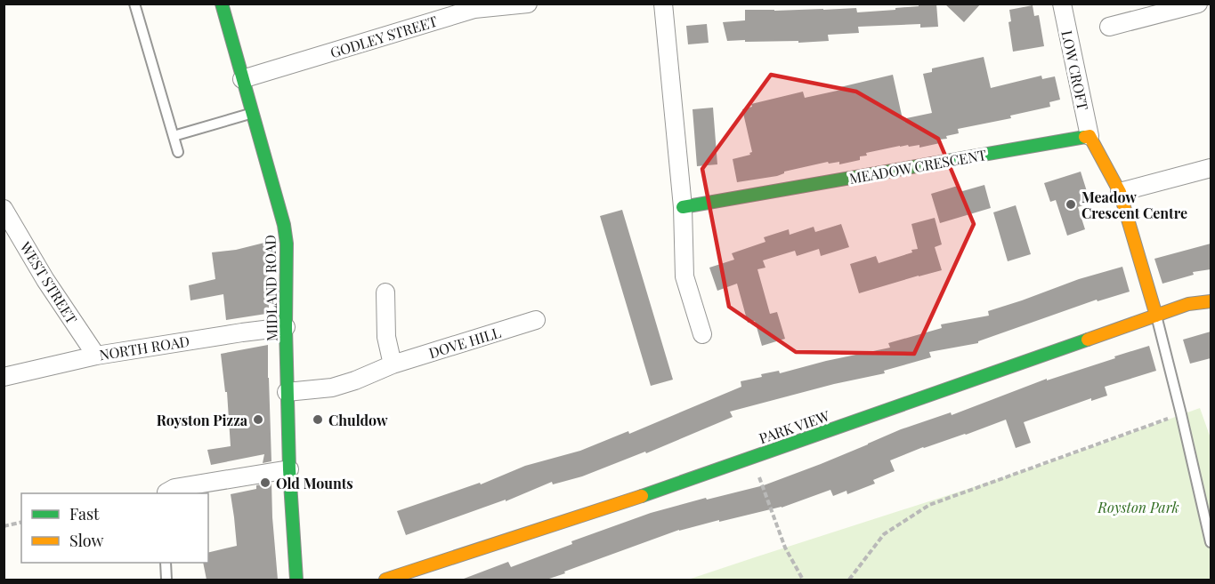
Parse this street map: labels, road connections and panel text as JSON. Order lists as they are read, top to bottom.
{
  "streets": {
    "street": [
      "GODLEY STREET",
      "LOW CROFT",
      "MEADOW CRESCENT",
      "WEST STREET",
      "MIDLAND ROAD",
      "DOVE HILL",
      "NORTH ROAD",
      "PARK VIEW"
    ]
  },
  "crossings": [
    ["GODLEY STREET", "MIDLAND ROAD"],
    ["LOW CROFT", "MEADOW CRESCENT"],
    ["WEST STREET", "NORTH ROAD"],
    ["MIDLAND ROAD", "DOVE HILL"],
    ["MIDLAND ROAD", "NORTH ROAD"]
  ],
  "parks": ["Royston Park"],
  "places": [
    "Meadow Crescent Centre",
    "Royston Pizza",
    "Chuldow",
    "Old Mounts"
  ],
  "legend": ["Fast", "Slow"]
}
